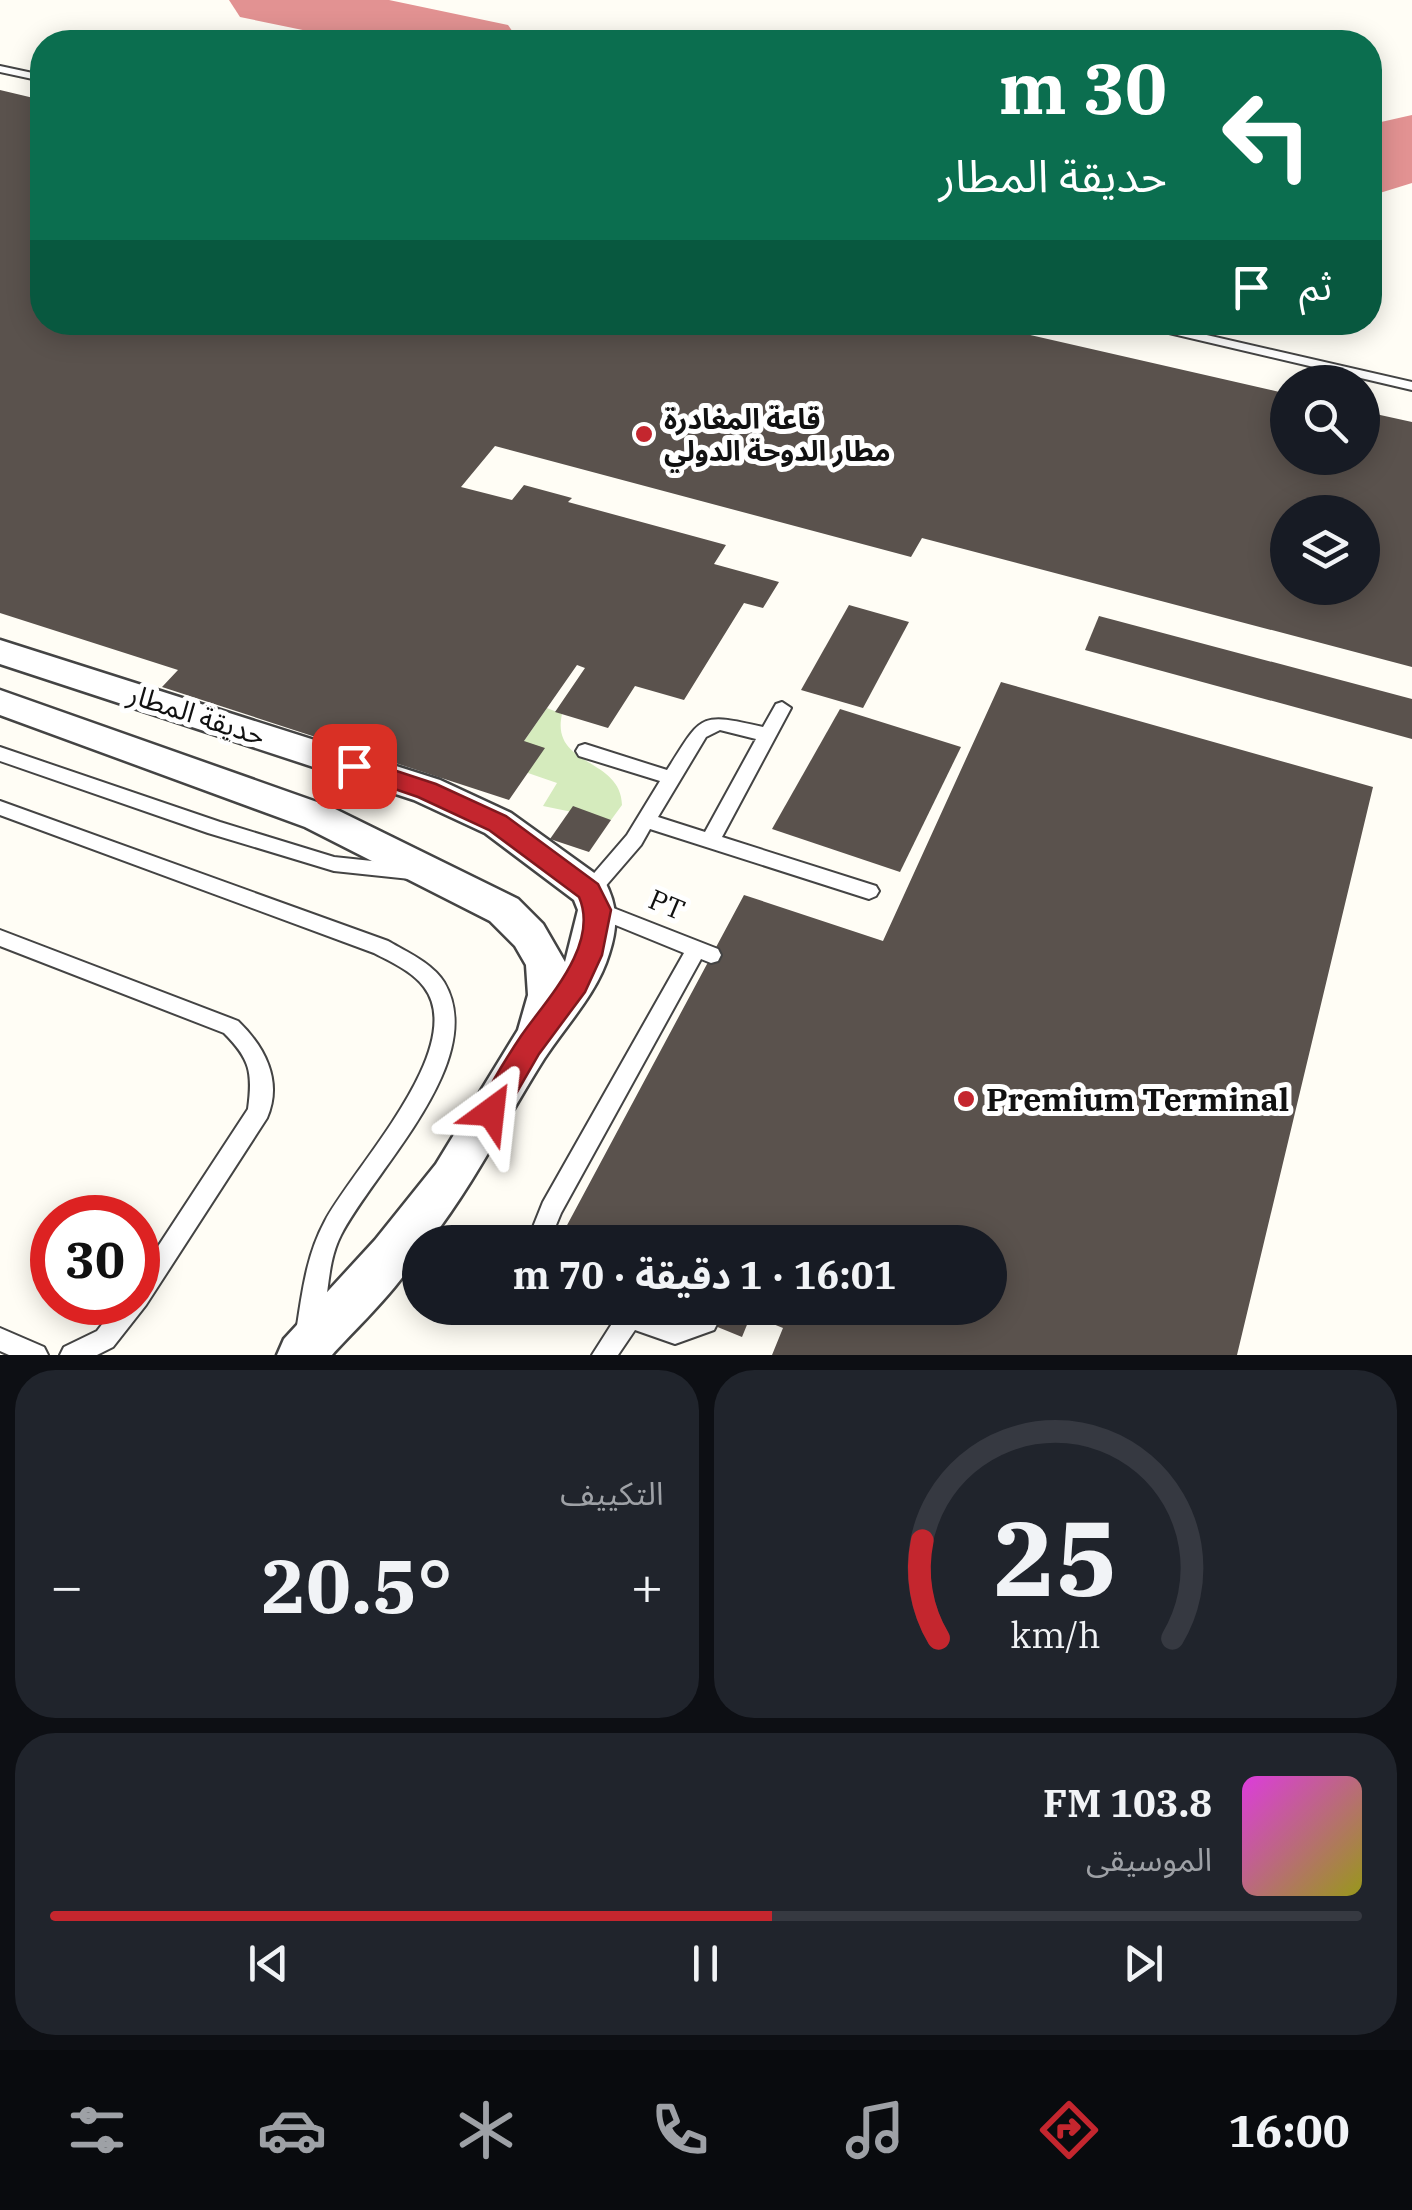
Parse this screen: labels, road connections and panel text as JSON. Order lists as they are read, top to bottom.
{
  "streets": {
    "street": ["حديقة المطار"],
    "lane": ["PT"]
  },
  "crossings": [
    ["حديقة المطار", "PT"]
  ],
  "places": ["قاعة المغادرة مطار الدوحة الدولي", "Premium Terminal"],
  "page": {
    "turn": ["30 m", "حديقة المطار"],
    "then": "ثم",
    "limit": "30",
    "trip": "16:01 · 1 دقيقة · 70 m",
    "tile": "التكييف",
    "heat": ["−", "20.5°", "+"],
    "song": ["103.8 FM", "الموسيقى"],
    "tabs": "16:00",
    "gauge": ["25", "km/h"]
  }
}
